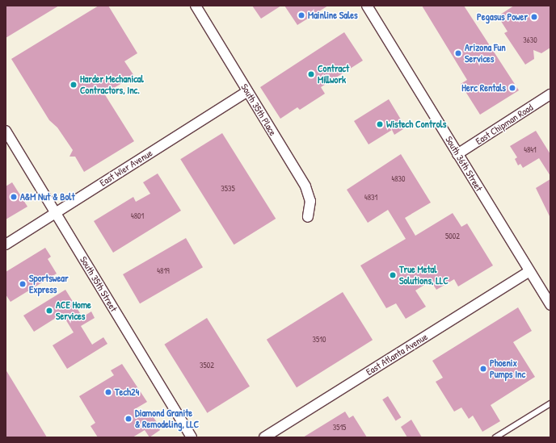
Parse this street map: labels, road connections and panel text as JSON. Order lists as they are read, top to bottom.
{
  "streets": {
    "street": [
      "South 35th Place",
      "East Chipman Road",
      "South 36th Street",
      "East Wier Avenue",
      "South 35th Street",
      "East Atlanta Avenue"
    ]
  },
  "crossings": [
    ["South 35th Place", "East Wier Avenue"],
    ["East Chipman Road", "South 36th Street"],
    ["South 36th Street", "East Atlanta Avenue"],
    ["East Wier Avenue", "South 35th Street"]
  ],
  "places": [
    "Mainline Sales",
    "Pegasus Power",
    "Arizona Fun Services",
    "Contract Millwork",
    "Harder Mechanical Contractors, Inc.",
    "Herc Rentals",
    "Wistech Controls",
    "A&M Nut & Bolt",
    "True Metal Solutions, LLC",
    "Sportswear Express",
    "ACE Home Services",
    "Phoenix Pumps Inc",
    "Tech24",
    "Diamond Granite & Remodeling, LLC"
  ],
  "house_numbers": [
    "3630",
    "4841",
    "4830",
    "3535",
    "4831",
    "4801",
    "5002",
    "4819",
    "3510",
    "3502",
    "3515"
  ]
}
